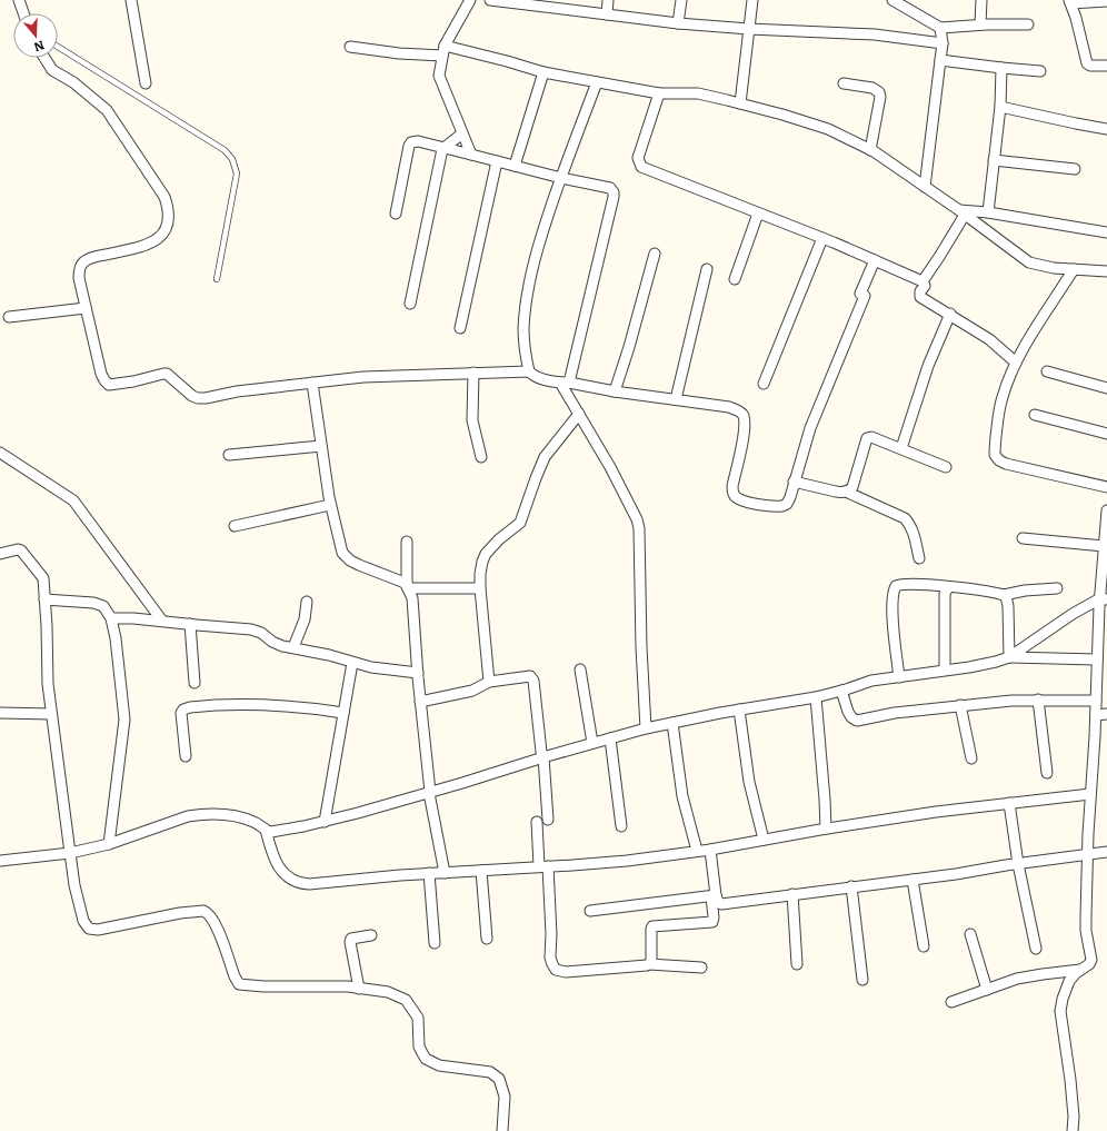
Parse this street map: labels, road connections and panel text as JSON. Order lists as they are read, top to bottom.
{
  "north": "bottom"
}
